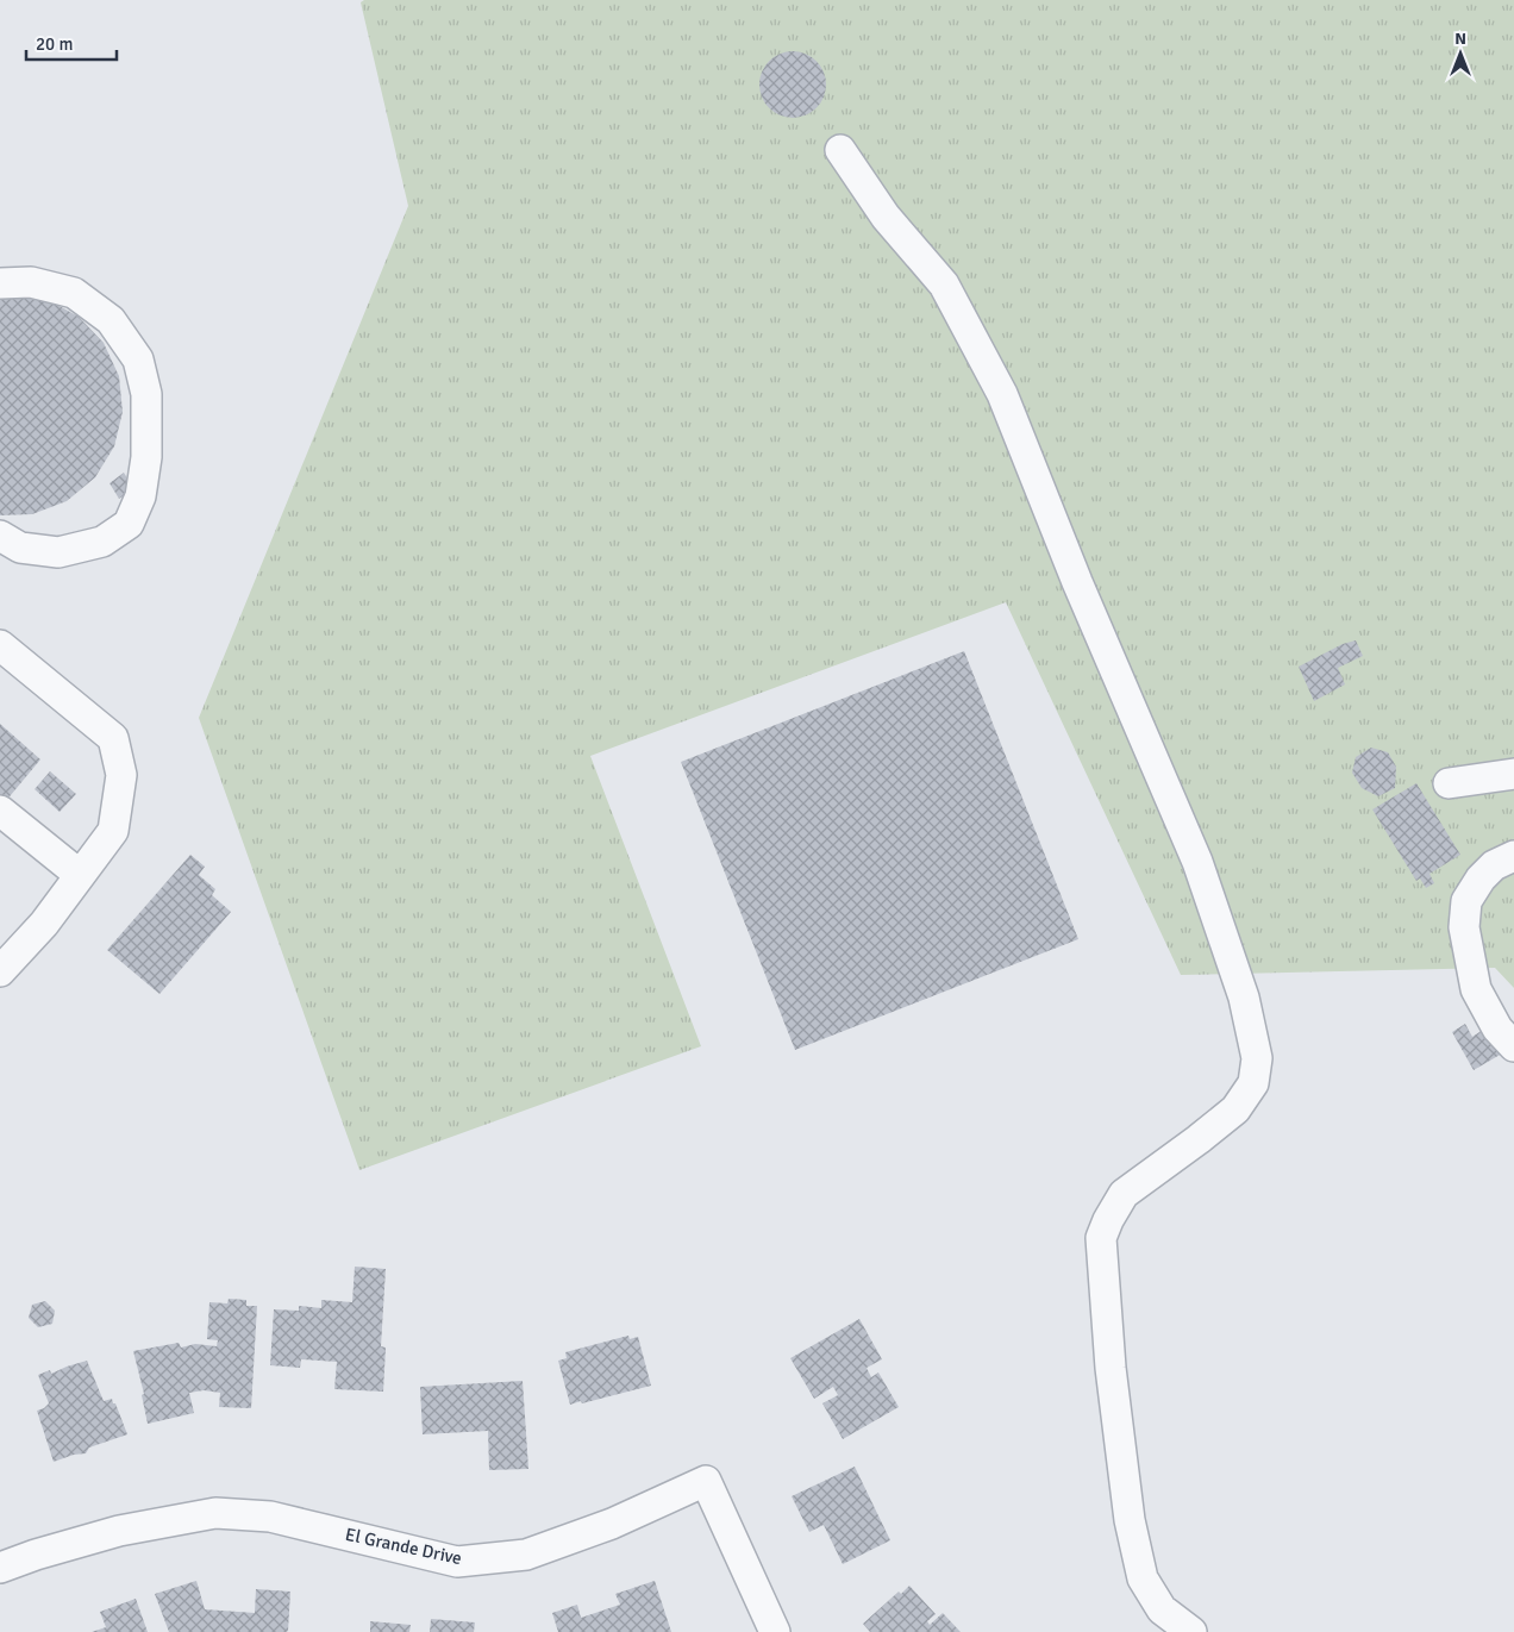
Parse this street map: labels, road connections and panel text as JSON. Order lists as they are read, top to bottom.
{
  "streets": {
    "street": ["El Grande Drive"]
  },
  "scale_bar": "20 m",
  "north": "top"
}
